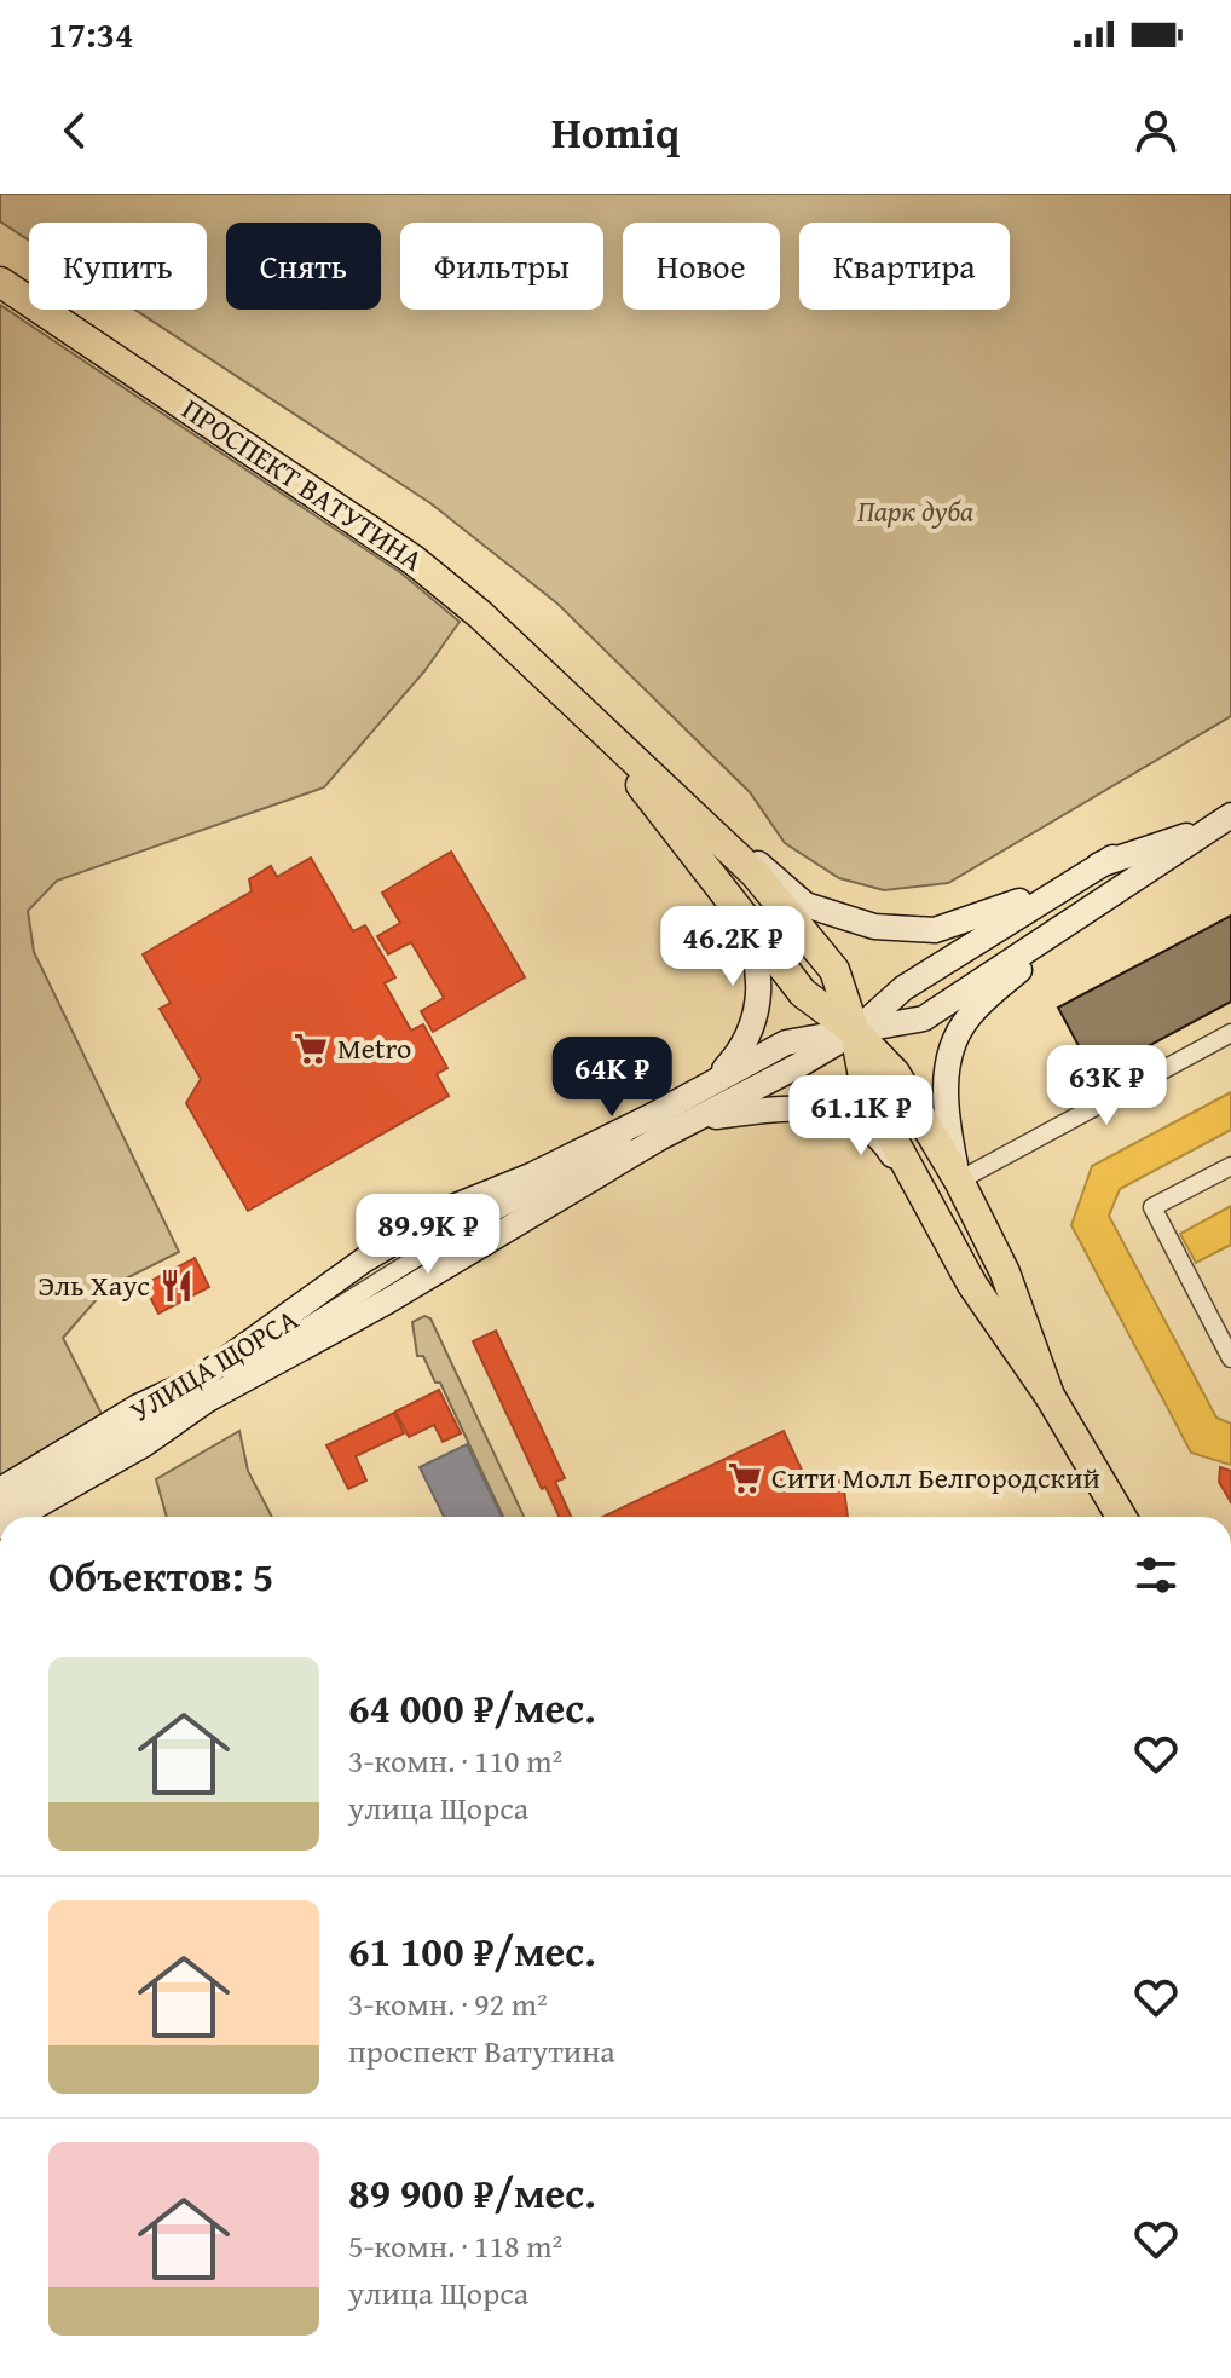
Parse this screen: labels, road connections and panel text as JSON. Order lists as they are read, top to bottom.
{
  "streets": {
    "main road": ["ПРОСПЕКТ ВАТУТИНА", "УЛИЦА ЩОРСА"]
  },
  "crossings": [
    ["ПРОСПЕКТ ВАТУТИНА", "УЛИЦА ЩОРСА"]
  ],
  "parks": ["Парк дуба"],
  "places": {
    "supermarket": ["Metro", "Сити Молл Белгородский"],
    "restaurant": ["Эль Хаус"]
  },
  "page": {
    "status": "17:34",
    "header": "Homiq",
    "chip": [
      "Купить",
      "Снять",
      "Фильтры",
      "Новое",
      "Квартира"
    ],
    "price": [
      "46.2K ₽",
      "64K ₽",
      "63K ₽",
      "61.1K ₽",
      "89.9K ₽"
    ],
    "heading": "Объектов: 5",
    "list": [
      {
        "name": "64 000 ₽/мес.",
        "note": "3-комн. · 110 m² · улица Щорса"
      },
      {
        "name": "61 100 ₽/мес.",
        "note": "3-комн. · 92 m² · проспект Ватутина"
      },
      {
        "name": "89 900 ₽/мес.",
        "note": "5-комн. · 118 m² · улица Щорса"
      }
    ]
  }
}
